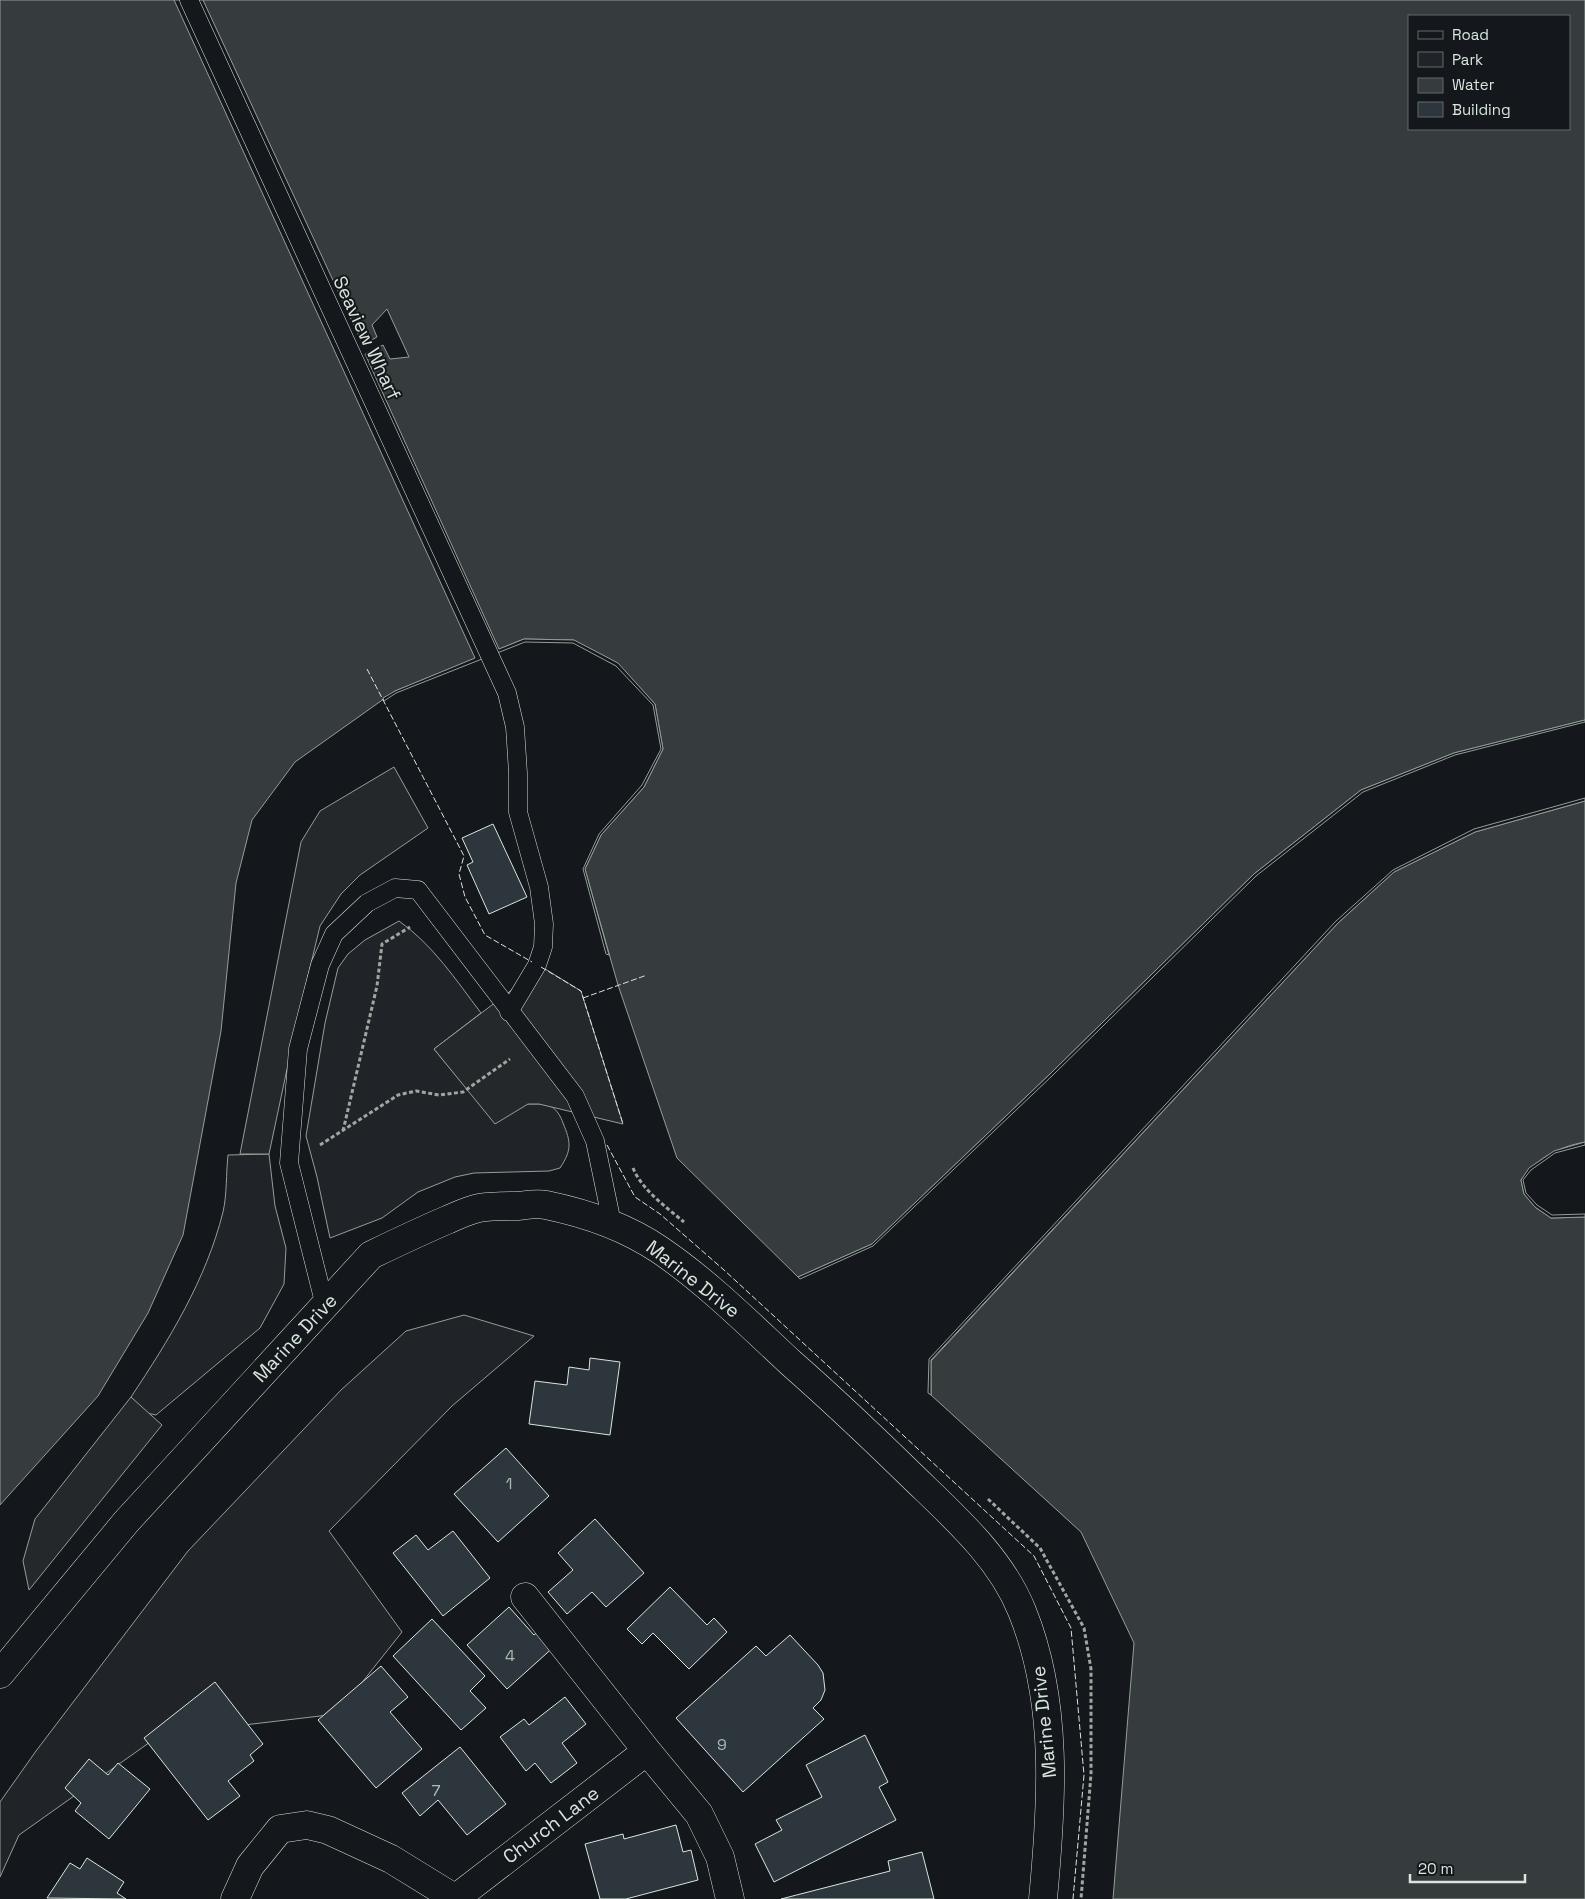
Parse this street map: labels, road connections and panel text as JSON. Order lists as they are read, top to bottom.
{
  "streets": {
    "main road": ["Marine Drive", "Church Lane"],
    "lane": ["Seaview Wharf"]
  },
  "house_numbers": [
    "1",
    "4",
    "9",
    "7"
  ],
  "legend": [
    "Road",
    "Park",
    "Water",
    "Building"
  ],
  "scale_bar": "20 m"
}
